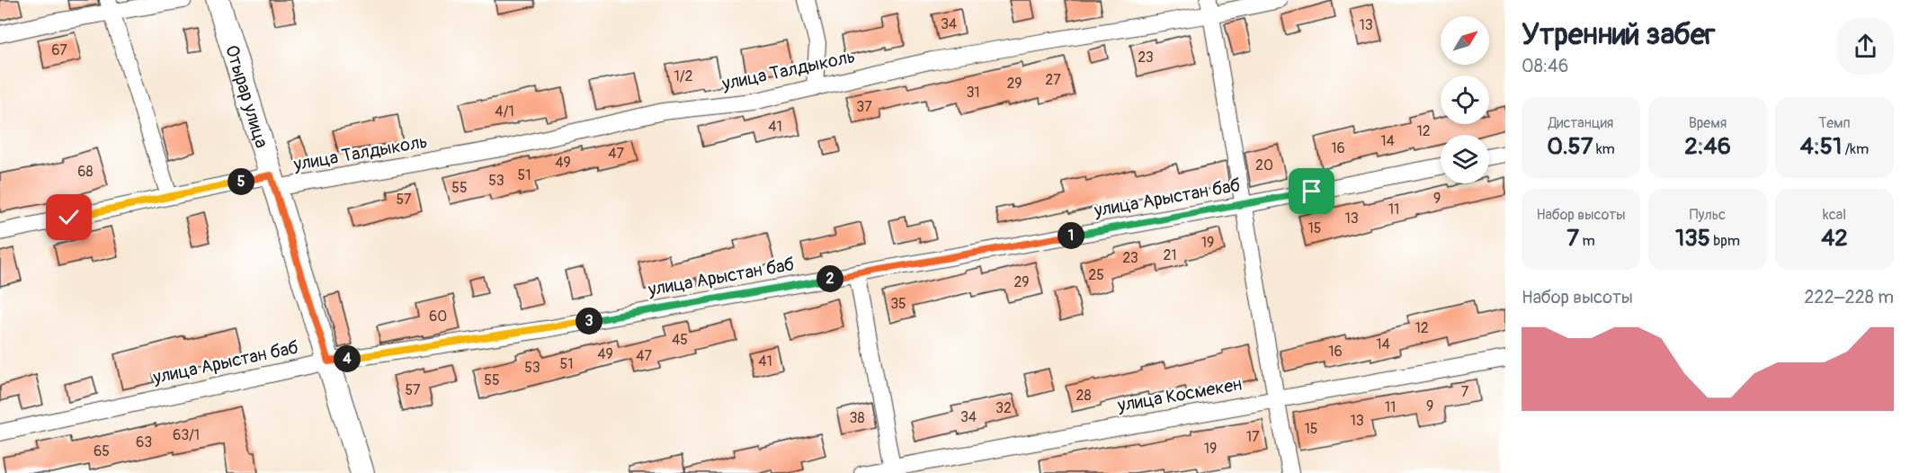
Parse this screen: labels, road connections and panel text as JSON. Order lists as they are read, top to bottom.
{
  "streets": {
    "street": [
      "улица Талдыколь",
      "Отырар улица",
      "улица Арыстан баб",
      "улица Космекен"
    ]
  },
  "crossings": [
    ["улица Талдыколь", "Отырар улица"],
    ["Отырар улица", "улица Арыстан баб"]
  ],
  "house_numbers": [
    "34",
    "13",
    "67",
    "23",
    "1/2",
    "27",
    "29",
    "31",
    "37",
    "4/1",
    "41",
    "12",
    "14",
    "16",
    "47",
    "49",
    "20",
    "68",
    "51",
    "53",
    "55",
    "9",
    "57",
    "11",
    "13",
    "15",
    "19",
    "21",
    "23",
    "25",
    "29",
    "35",
    "60",
    "12",
    "45",
    "14",
    "16",
    "49",
    "47",
    "41",
    "51",
    "53",
    "55",
    "57",
    "7",
    "28",
    "9",
    "11",
    "32",
    "34",
    "38",
    "13",
    "15",
    "63/1",
    "17",
    "63",
    "19",
    "65"
  ],
  "north": "top right",
  "page": {
    "heading": ["Утренний забег", "08:46"],
    "stats": [
      ["Дистанция", "0.57 km"],
      ["Время", "2:46"],
      ["Темп", "4:51 /km"],
      ["Набор высоты", "7 m"],
      ["Пульс", "135 bpm"],
      ["kcal", "42"]
    ],
    "pins": [
      "5",
      "1",
      "2",
      "3",
      "4"
    ],
    "chart": ["Набор высоты", "222–228 m"]
  }
}
